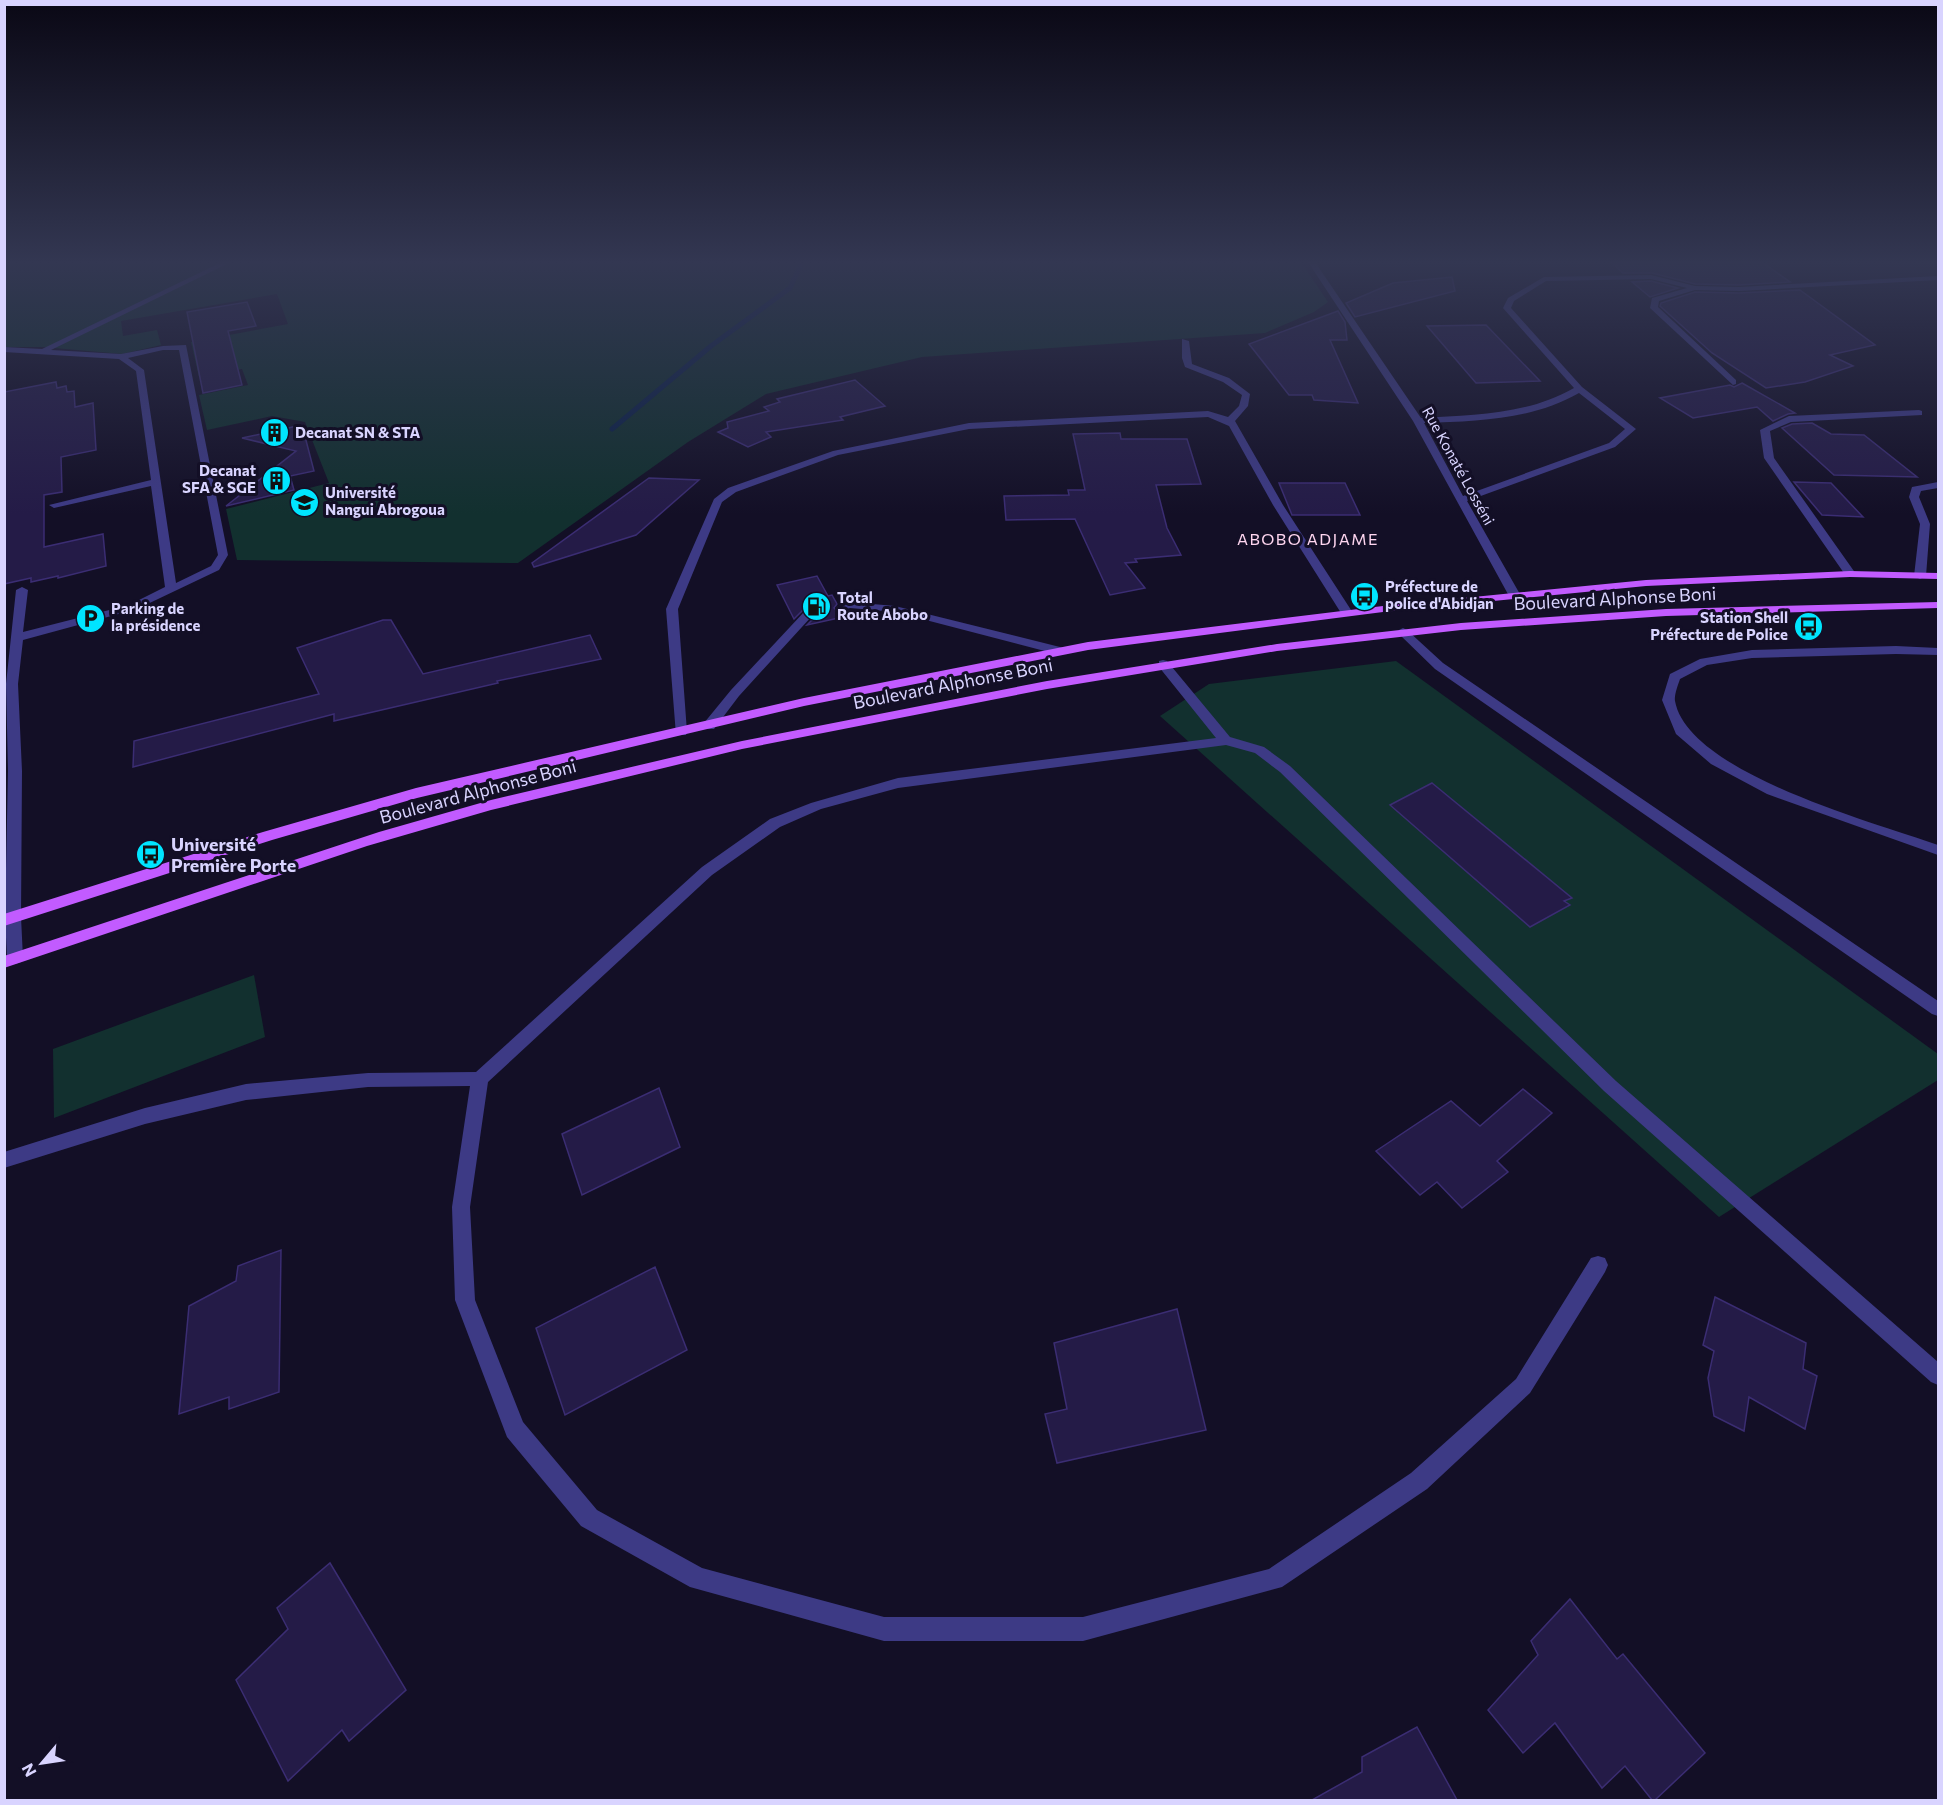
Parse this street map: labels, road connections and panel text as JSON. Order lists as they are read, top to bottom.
{
  "streets": {
    "main road": ["Boulevard Alphonse Boni"],
    "street": ["Rue Konaté Losséni"]
  },
  "crossings": [
    ["Rue Konaté Losséni", "Boulevard Alphonse Boni"]
  ],
  "districts": ["ABOBO ADJAME"],
  "places": {
    "building": ["Decanat SN & STA", "Decanat SFA & SGE"],
    "school or university": ["Université Nangui Abrogoua"],
    "bus stop": ["Préfecture de police d'Abidjan", "Station Shell Préfecture de Police", "Université Première Porte"],
    "fuel station": ["Total Route Abobo"],
    "parking": ["Parking de la présidence"]
  },
  "north": "bottom left"
}
